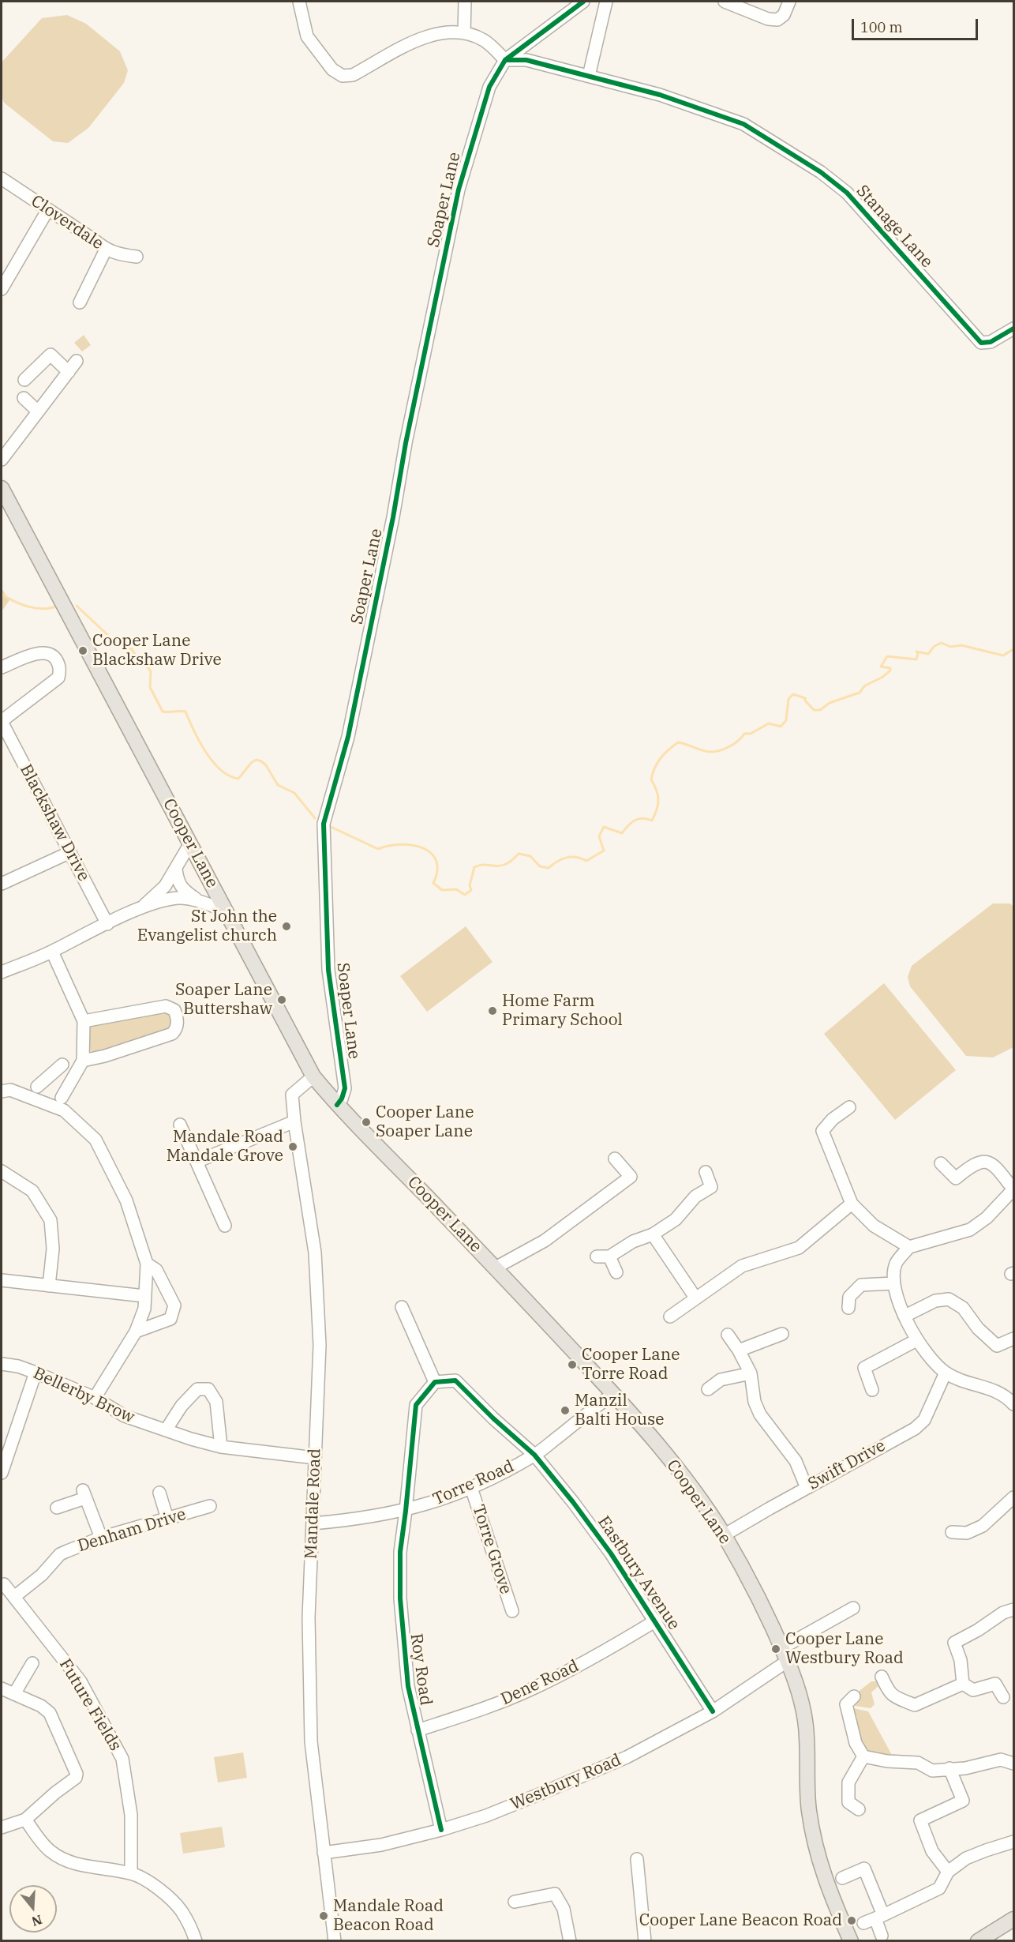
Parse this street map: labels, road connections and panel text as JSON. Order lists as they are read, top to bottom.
{
  "streets": {
    "main road": ["Cooper Lane"],
    "street": [
      "Soaper Lane",
      "Cloverdale",
      "Stanage Lane",
      "Blackshaw Drive",
      "Bellerby Brow",
      "Swift Drive",
      "Torre Road",
      "Mandale Road",
      "Denham Drive",
      "Torre Grove",
      "Eastbury Avenue",
      "Roy Road",
      "Dene Road",
      "Future Fields",
      "Westbury Road"
    ]
  },
  "crossings": [
    ["Soaper Lane", "Stanage Lane"],
    ["Soaper Lane", "Cooper Lane"],
    ["Cooper Lane", "Swift Drive"],
    ["Cooper Lane", "Torre Road"],
    ["Cooper Lane", "Mandale Road"],
    ["Cooper Lane", "Westbury Road"],
    ["Bellerby Brow", "Mandale Road"],
    ["Torre Road", "Mandale Road"],
    ["Torre Road", "Torre Grove"],
    ["Torre Road", "Eastbury Avenue"],
    ["Torre Road", "Roy Road"],
    ["Mandale Road", "Westbury Road"],
    ["Denham Drive", "Future Fields"],
    ["Eastbury Avenue", "Roy Road"],
    ["Eastbury Avenue", "Dene Road"],
    ["Eastbury Avenue", "Westbury Road"],
    ["Roy Road", "Dene Road"],
    ["Roy Road", "Westbury Road"]
  ],
  "places": [
    "Cooper Lane Blackshaw Drive",
    "St John the Evangelist church",
    "Soaper Lane Buttershaw",
    "Home Farm Primary School",
    "Cooper Lane Soaper Lane",
    "Mandale Road Mandale Grove",
    "Cooper Lane Torre Road",
    "Manzil Balti House",
    "Cooper Lane Westbury Road",
    "Mandale Road Beacon Road",
    "Cooper Lane Beacon Road"
  ],
  "scale_bar": "100 m",
  "north": "bottom"
}
